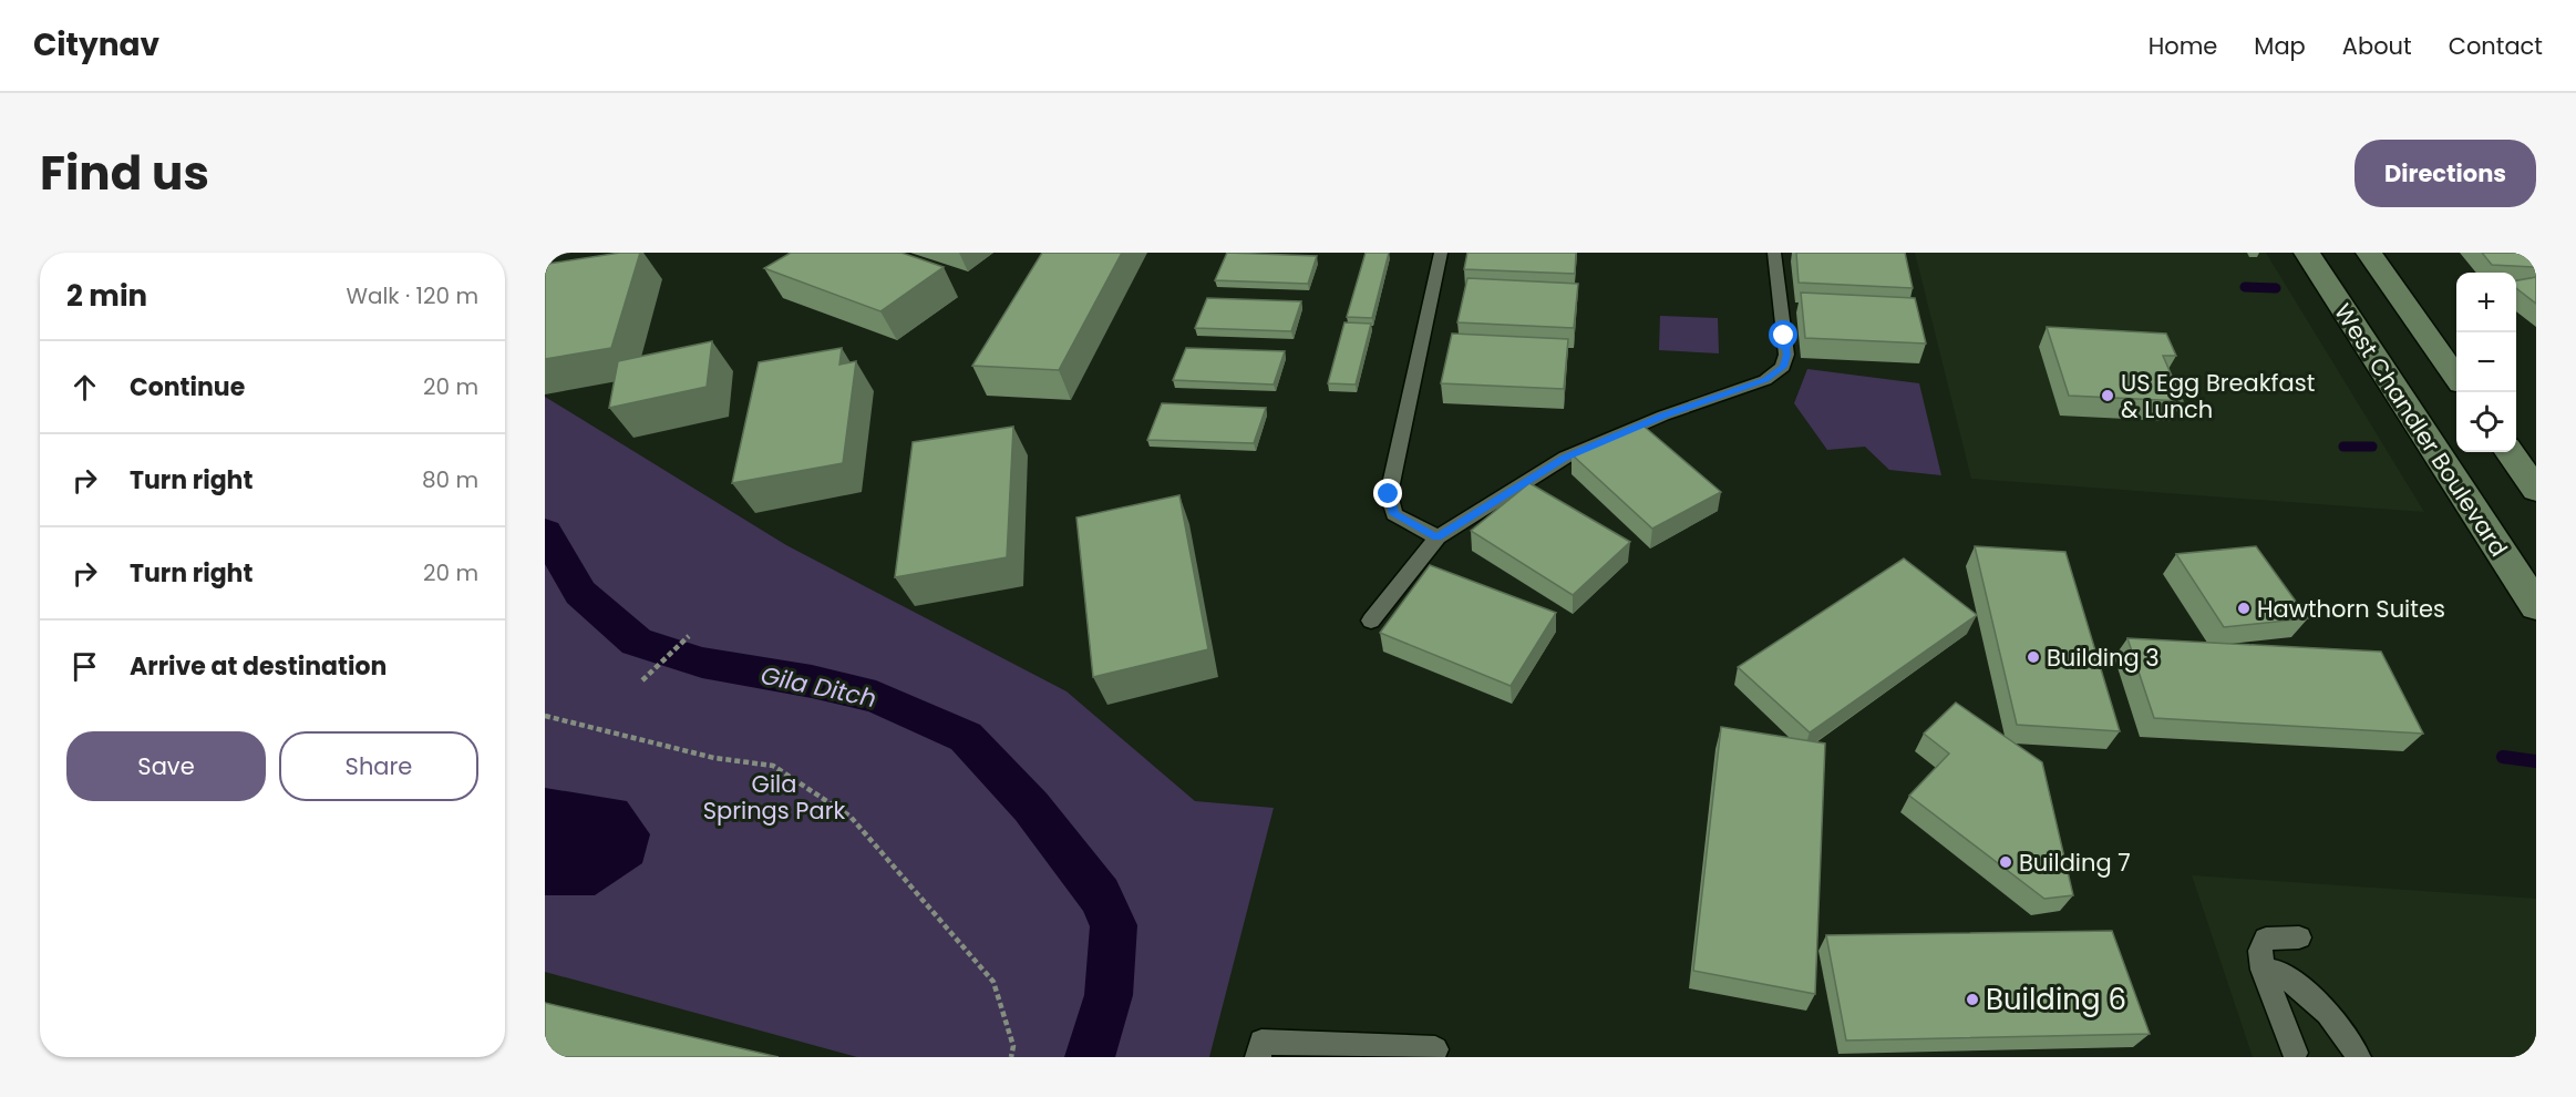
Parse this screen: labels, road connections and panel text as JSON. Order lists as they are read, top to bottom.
{
  "streets": {
    "main road": ["West Chandler Boulevard"]
  },
  "water": ["Gila Ditch"],
  "parks": ["Gila Springs Park"],
  "places": [
    "US Egg Breakfast & Lunch",
    "Hawthorn Suites",
    "Building 3",
    "Building 7",
    "Building 6"
  ],
  "page": {
    "header": "Citynav",
    "nav": [
      "Home",
      "Map",
      "About",
      "Contact"
    ],
    "title": "Find us",
    "buttons": [
      "Directions",
      ["Save", "Share"]
    ],
    "heading": ["2 min", "Walk · 120 m"],
    "map_buttons": ["+", "−"],
    "list": [
      ["Continue", "20 m"],
      ["Turn right", "80 m"],
      ["Turn right", "20 m"],
      "Arrive at destination"
    ]
  }
}
